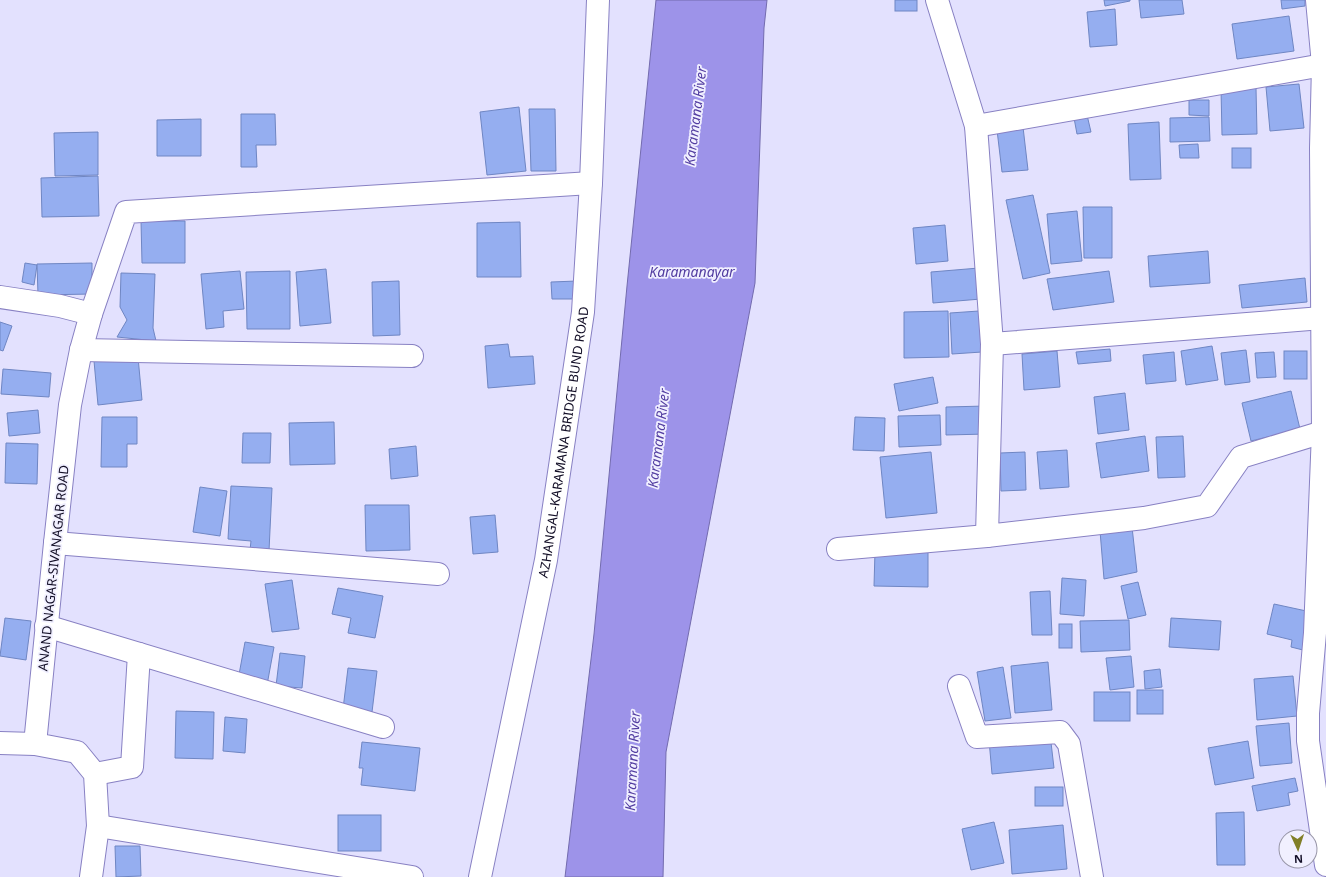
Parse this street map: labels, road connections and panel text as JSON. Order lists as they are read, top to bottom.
{
  "streets": {
    "street": ["AZHANGAL-KARAMANA BRIDGE BUND ROAD", "ANAND NAGAR-SIVANAGAR ROAD"]
  },
  "crossings": [
    ["AZHANGAL-KARAMANA BRIDGE BUND ROAD", "ANAND NAGAR-SIVANAGAR ROAD"]
  ],
  "water": ["Karamana River", "Karamanayar"],
  "north": "bottom"
}
